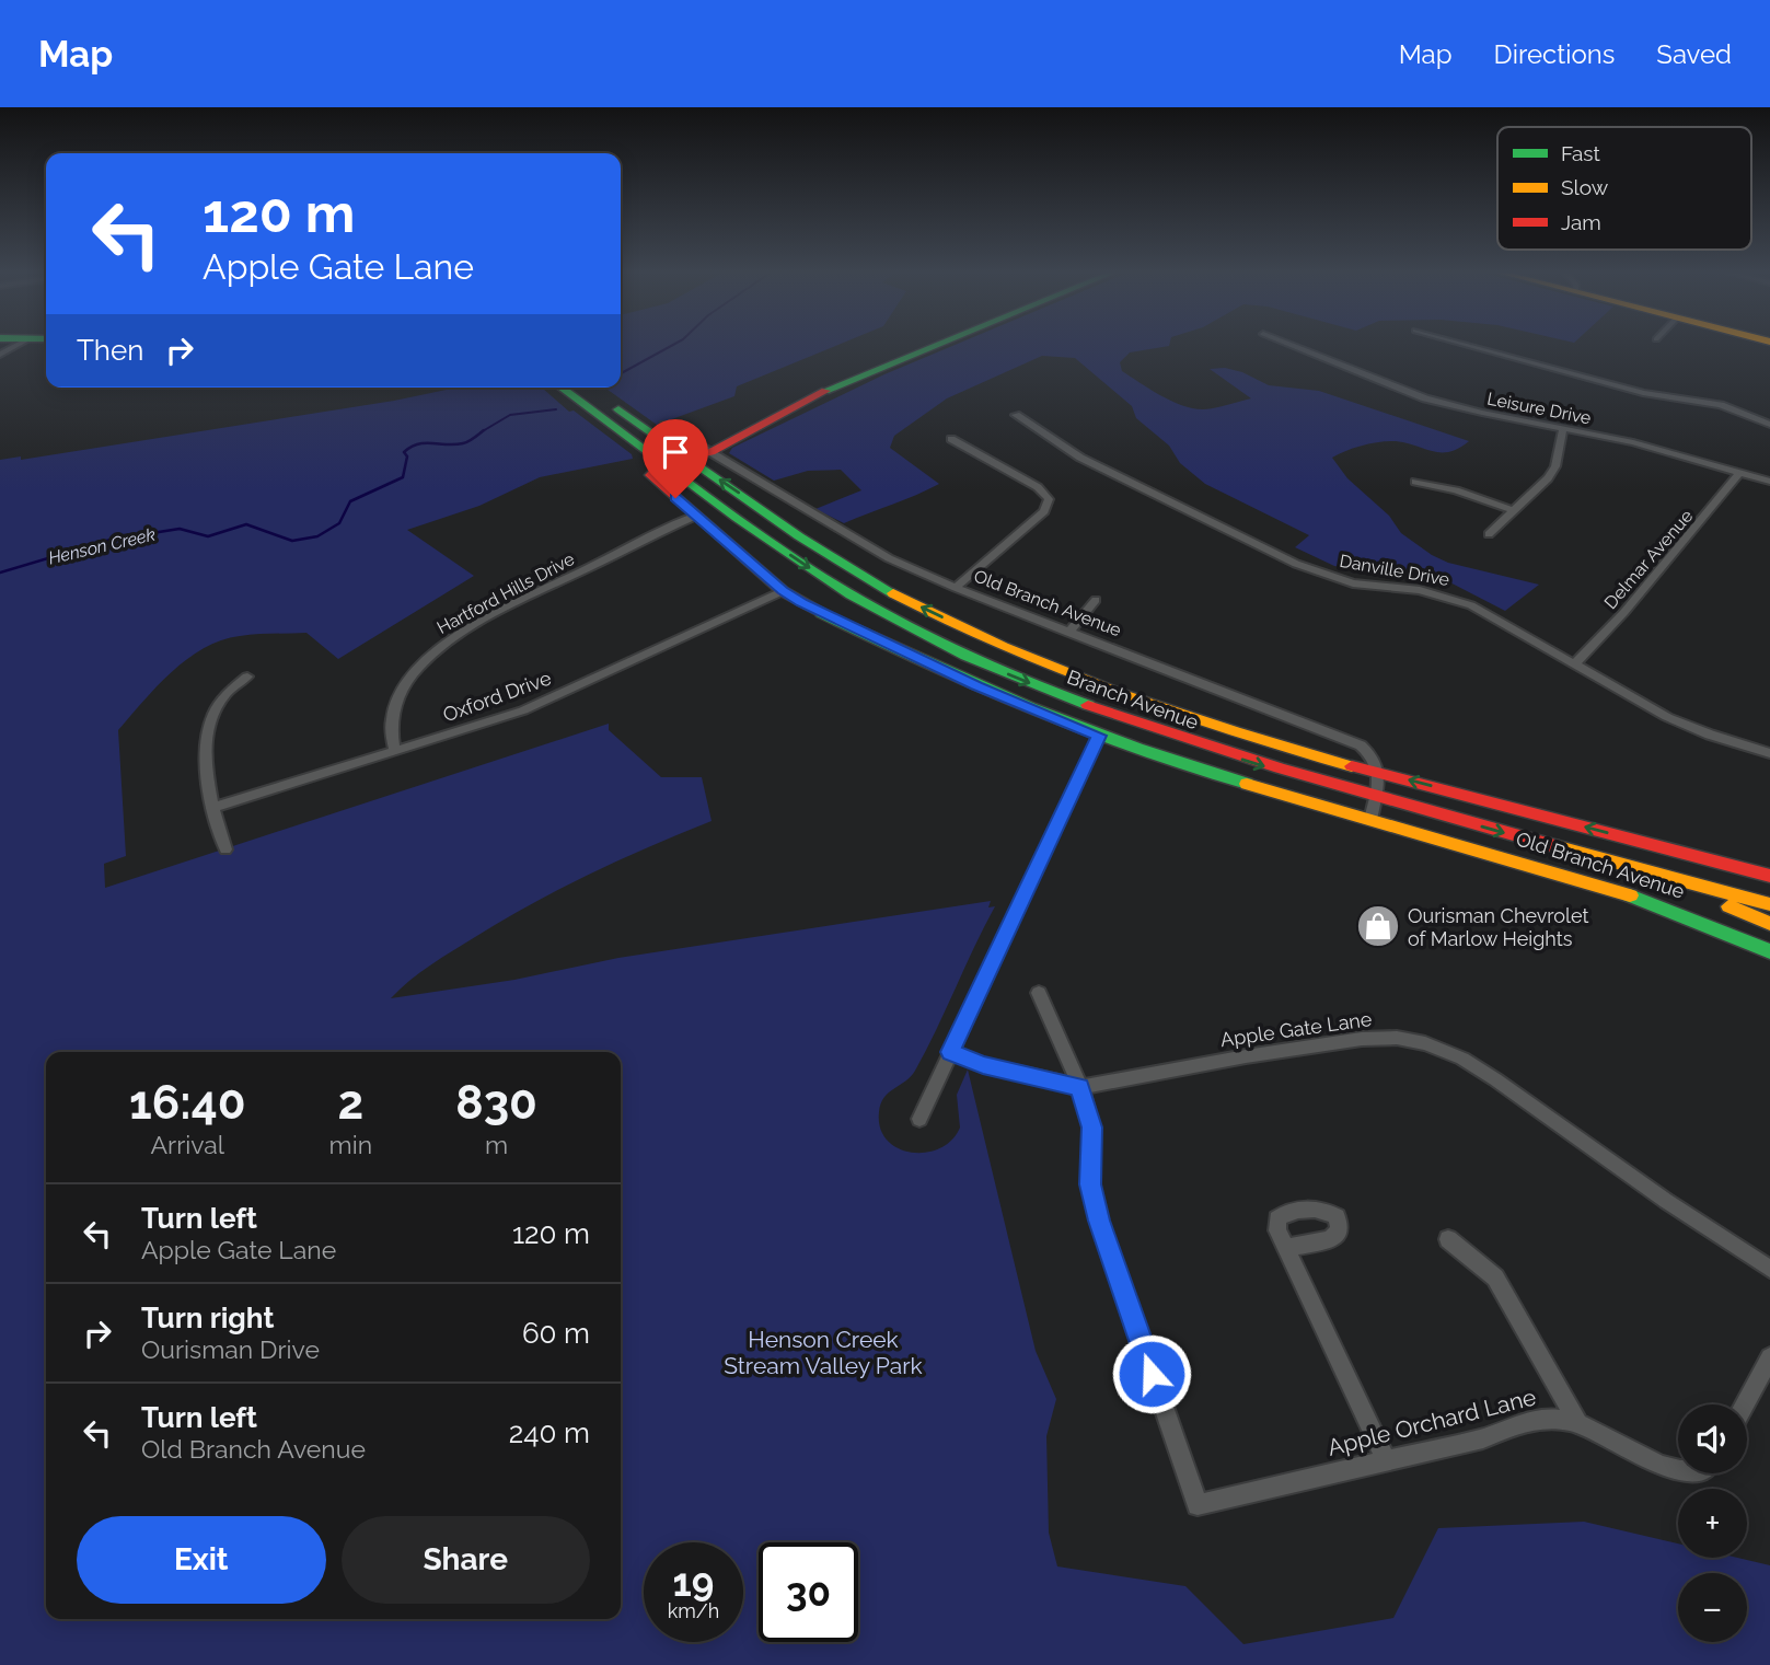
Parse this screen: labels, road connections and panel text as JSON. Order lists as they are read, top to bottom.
{
  "streets": {
    "main road": ["Old Branch Avenue", "Branch Avenue"],
    "street": [
      "Leisure Drive",
      "Delmar Avenue",
      "Danville Drive",
      "Hartford Hills Drive",
      "Oxford Drive",
      "Apple Gate Lane",
      "Apple Orchard Lane"
    ]
  },
  "crossings": [
    ["Leisure Drive", "Delmar Avenue"],
    ["Delmar Avenue", "Danville Drive"],
    ["Hartford Hills Drive", "Old Branch Avenue"],
    ["Hartford Hills Drive", "Oxford Drive"],
    ["Old Branch Avenue", "Oxford Drive"],
    ["Old Branch Avenue", "Branch Avenue"],
    ["Apple Gate Lane", "Apple Orchard Lane"]
  ],
  "water": ["Henson Creek"],
  "parks": ["Henson Creek Stream Valley Park"],
  "places": {
    "shop": ["Ourisman Chevrolet of Marlow Heights"]
  },
  "legend": ["Fast", "Slow", "Jam"],
  "page": {
    "header": "Map",
    "nav": ["Map", "Directions", "Saved"],
    "turn": ["120 m", "Apple Gate Lane"],
    "then": "Then",
    "eta": [
      "16:40",
      "Arrival",
      "2",
      "min",
      "830",
      "m"
    ],
    "list": [
      {
        "name": "Turn left",
        "note": "Apple Gate Lane",
        "value": "120 m"
      },
      {
        "name": "Turn right",
        "note": "Ourisman Drive",
        "value": "60 m"
      },
      {
        "name": "Turn left",
        "note": "Old Branch Avenue",
        "value": "240 m"
      }
    ],
    "map_buttons": ["+", "−"],
    "buttons": ["Exit", "Share"],
    "speed": "19 km/h",
    "limit": "30"
  }
}
